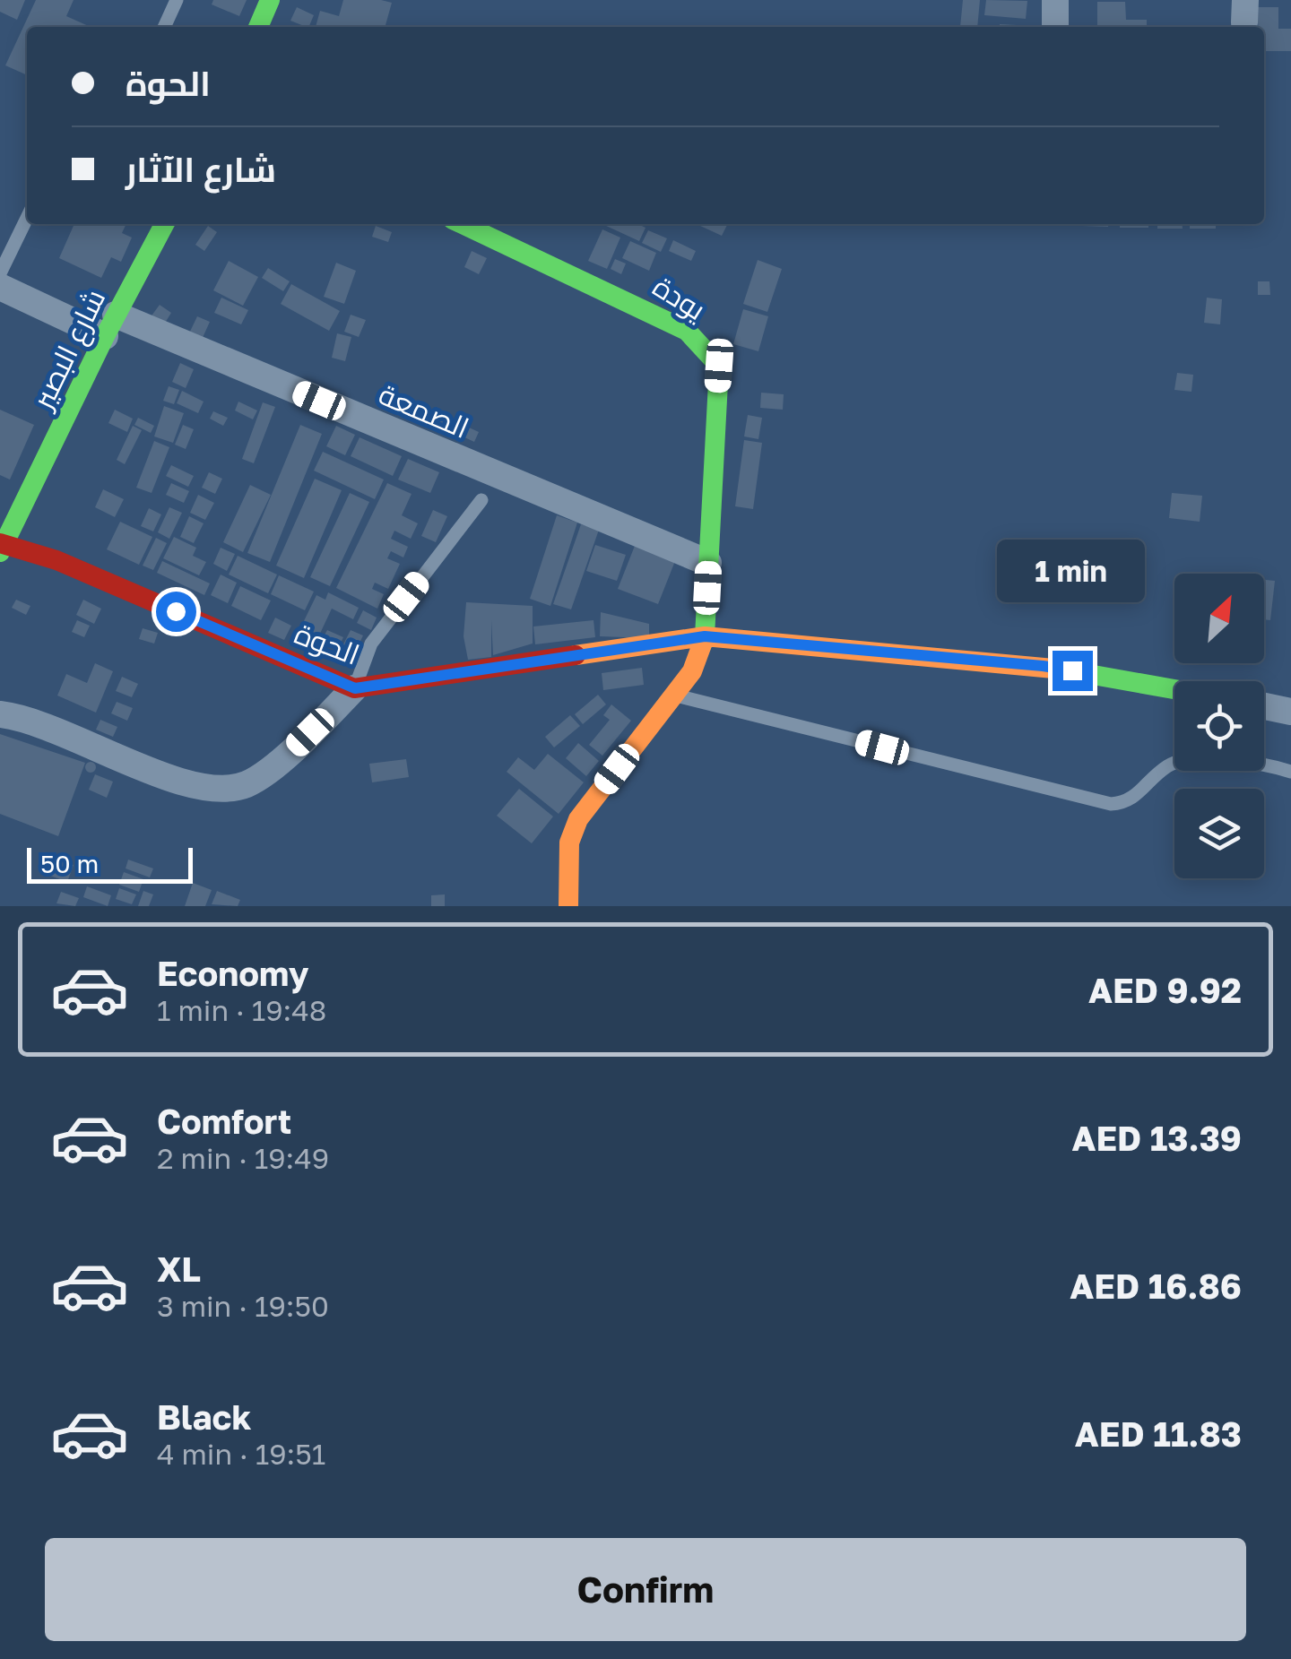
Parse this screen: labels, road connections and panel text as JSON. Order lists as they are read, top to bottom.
{
  "streets": {
    "street": [
      "يودة",
      "شارع البصير",
      "الصمعة",
      "الحوة"
    ]
  },
  "crossings": [
    ["يودة", "الصمعة"],
    ["يودة", "الحوة"],
    ["شارع البصير", "الصمعة"],
    ["شارع البصير", "الحوة"]
  ],
  "scale_bar": "50 m",
  "north": "top right",
  "page": {
    "banner": ["الحوة", "شارع الآثار"],
    "bubble": "1 min",
    "scale": "50 m",
    "list": [
      {
        "name": "Economy",
        "note": "1 min · 19:48",
        "value": "AED 9.92"
      },
      {
        "name": "Comfort",
        "note": "2 min · 19:49",
        "value": "AED 13.39"
      },
      {
        "name": "XL",
        "note": "3 min · 19:50",
        "value": "AED 16.86"
      },
      {
        "name": "Black",
        "note": "4 min · 19:51",
        "value": "AED 11.83"
      }
    ],
    "buttons": "Confirm"
  }
}
